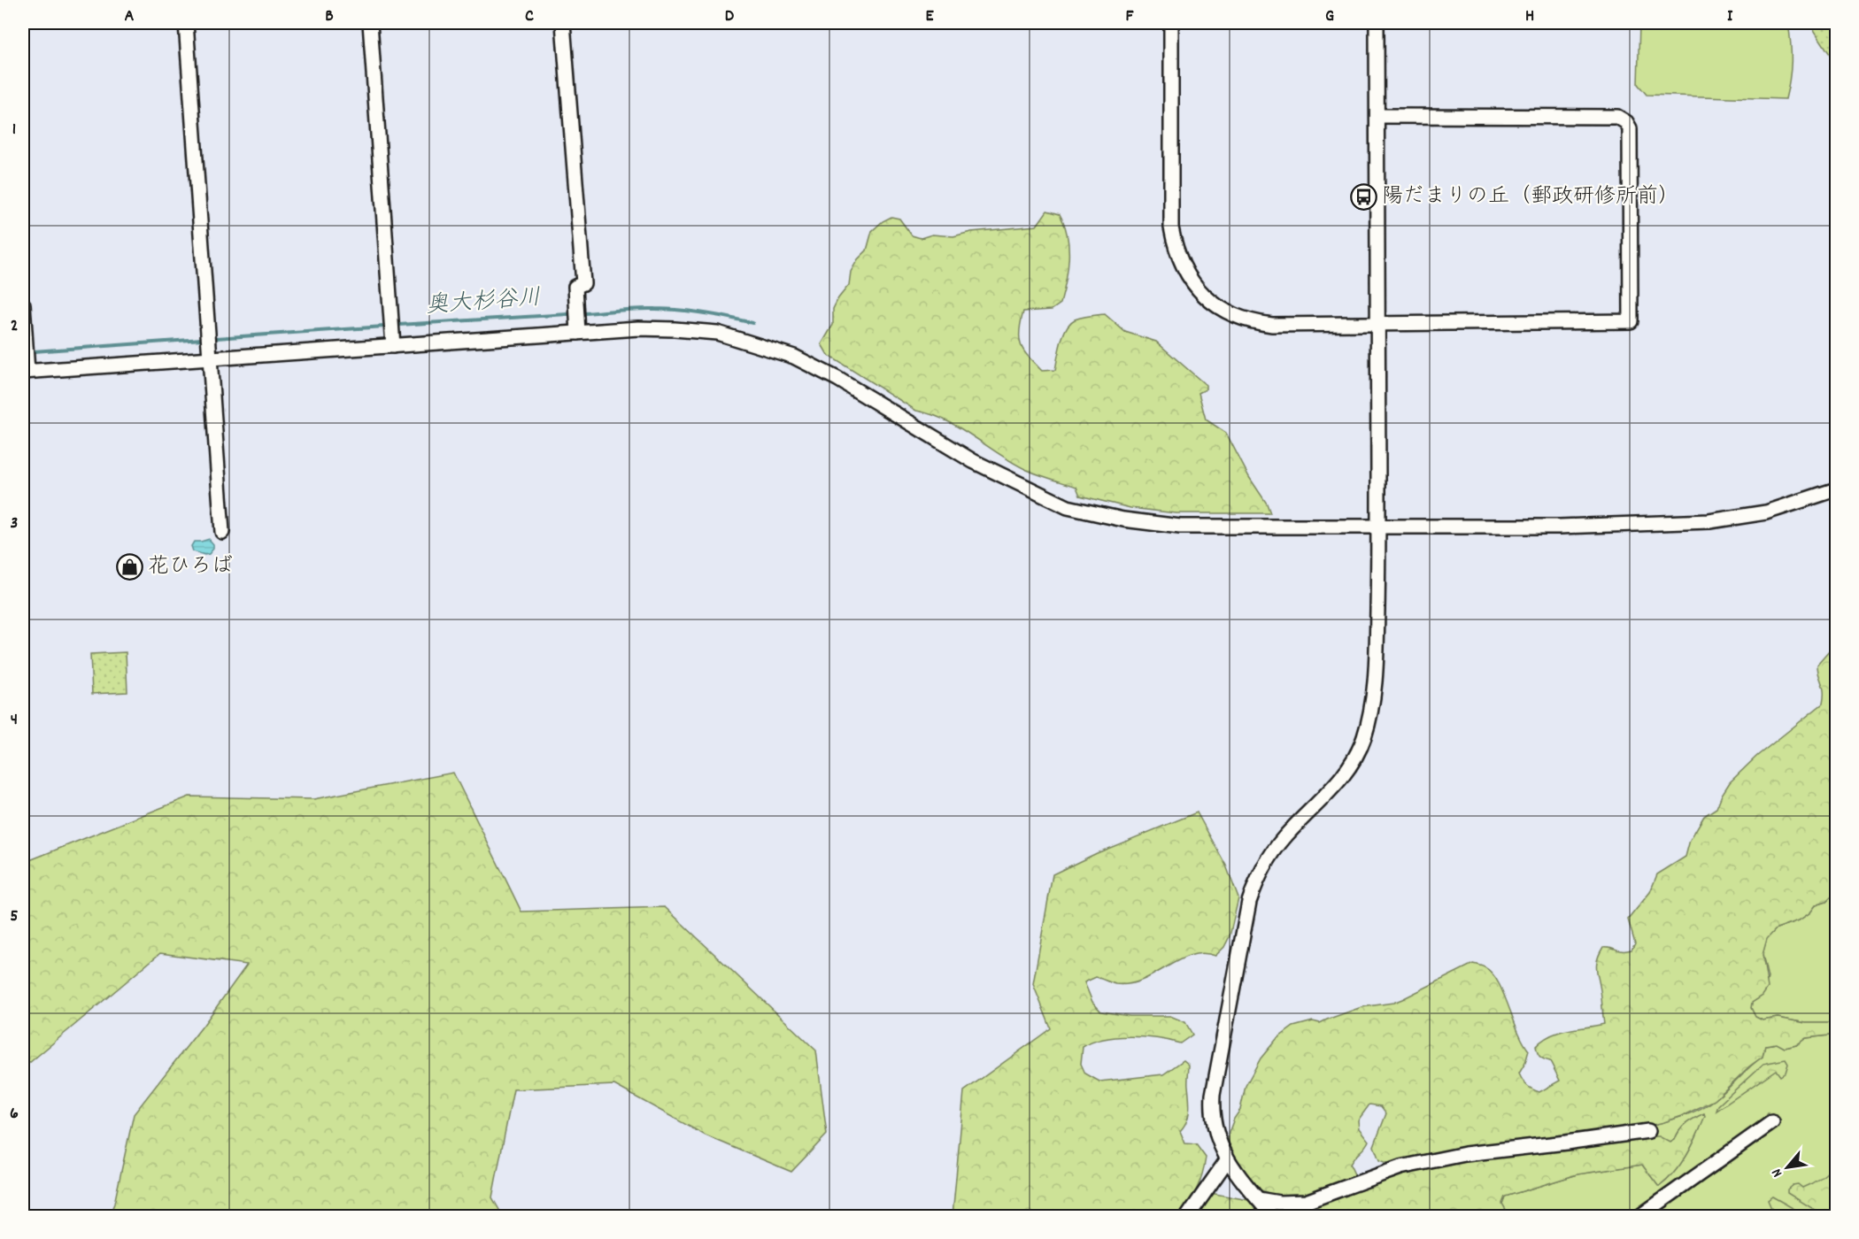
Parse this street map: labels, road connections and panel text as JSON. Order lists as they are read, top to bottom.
{
  "water": ["奥大杉谷川"],
  "places": {
    "bus stop": ["陽だまりの丘（郵政研修所前）"],
    "shop": ["花ひろば"]
  },
  "north": "bottom left",
  "grid": {
    "columns": [
      "A",
      "B",
      "C",
      "D",
      "E",
      "F",
      "G",
      "H",
      "I"
    ],
    "rows": [
      "1",
      "2",
      "3",
      "4",
      "5",
      "6"
    ]
  }
}
